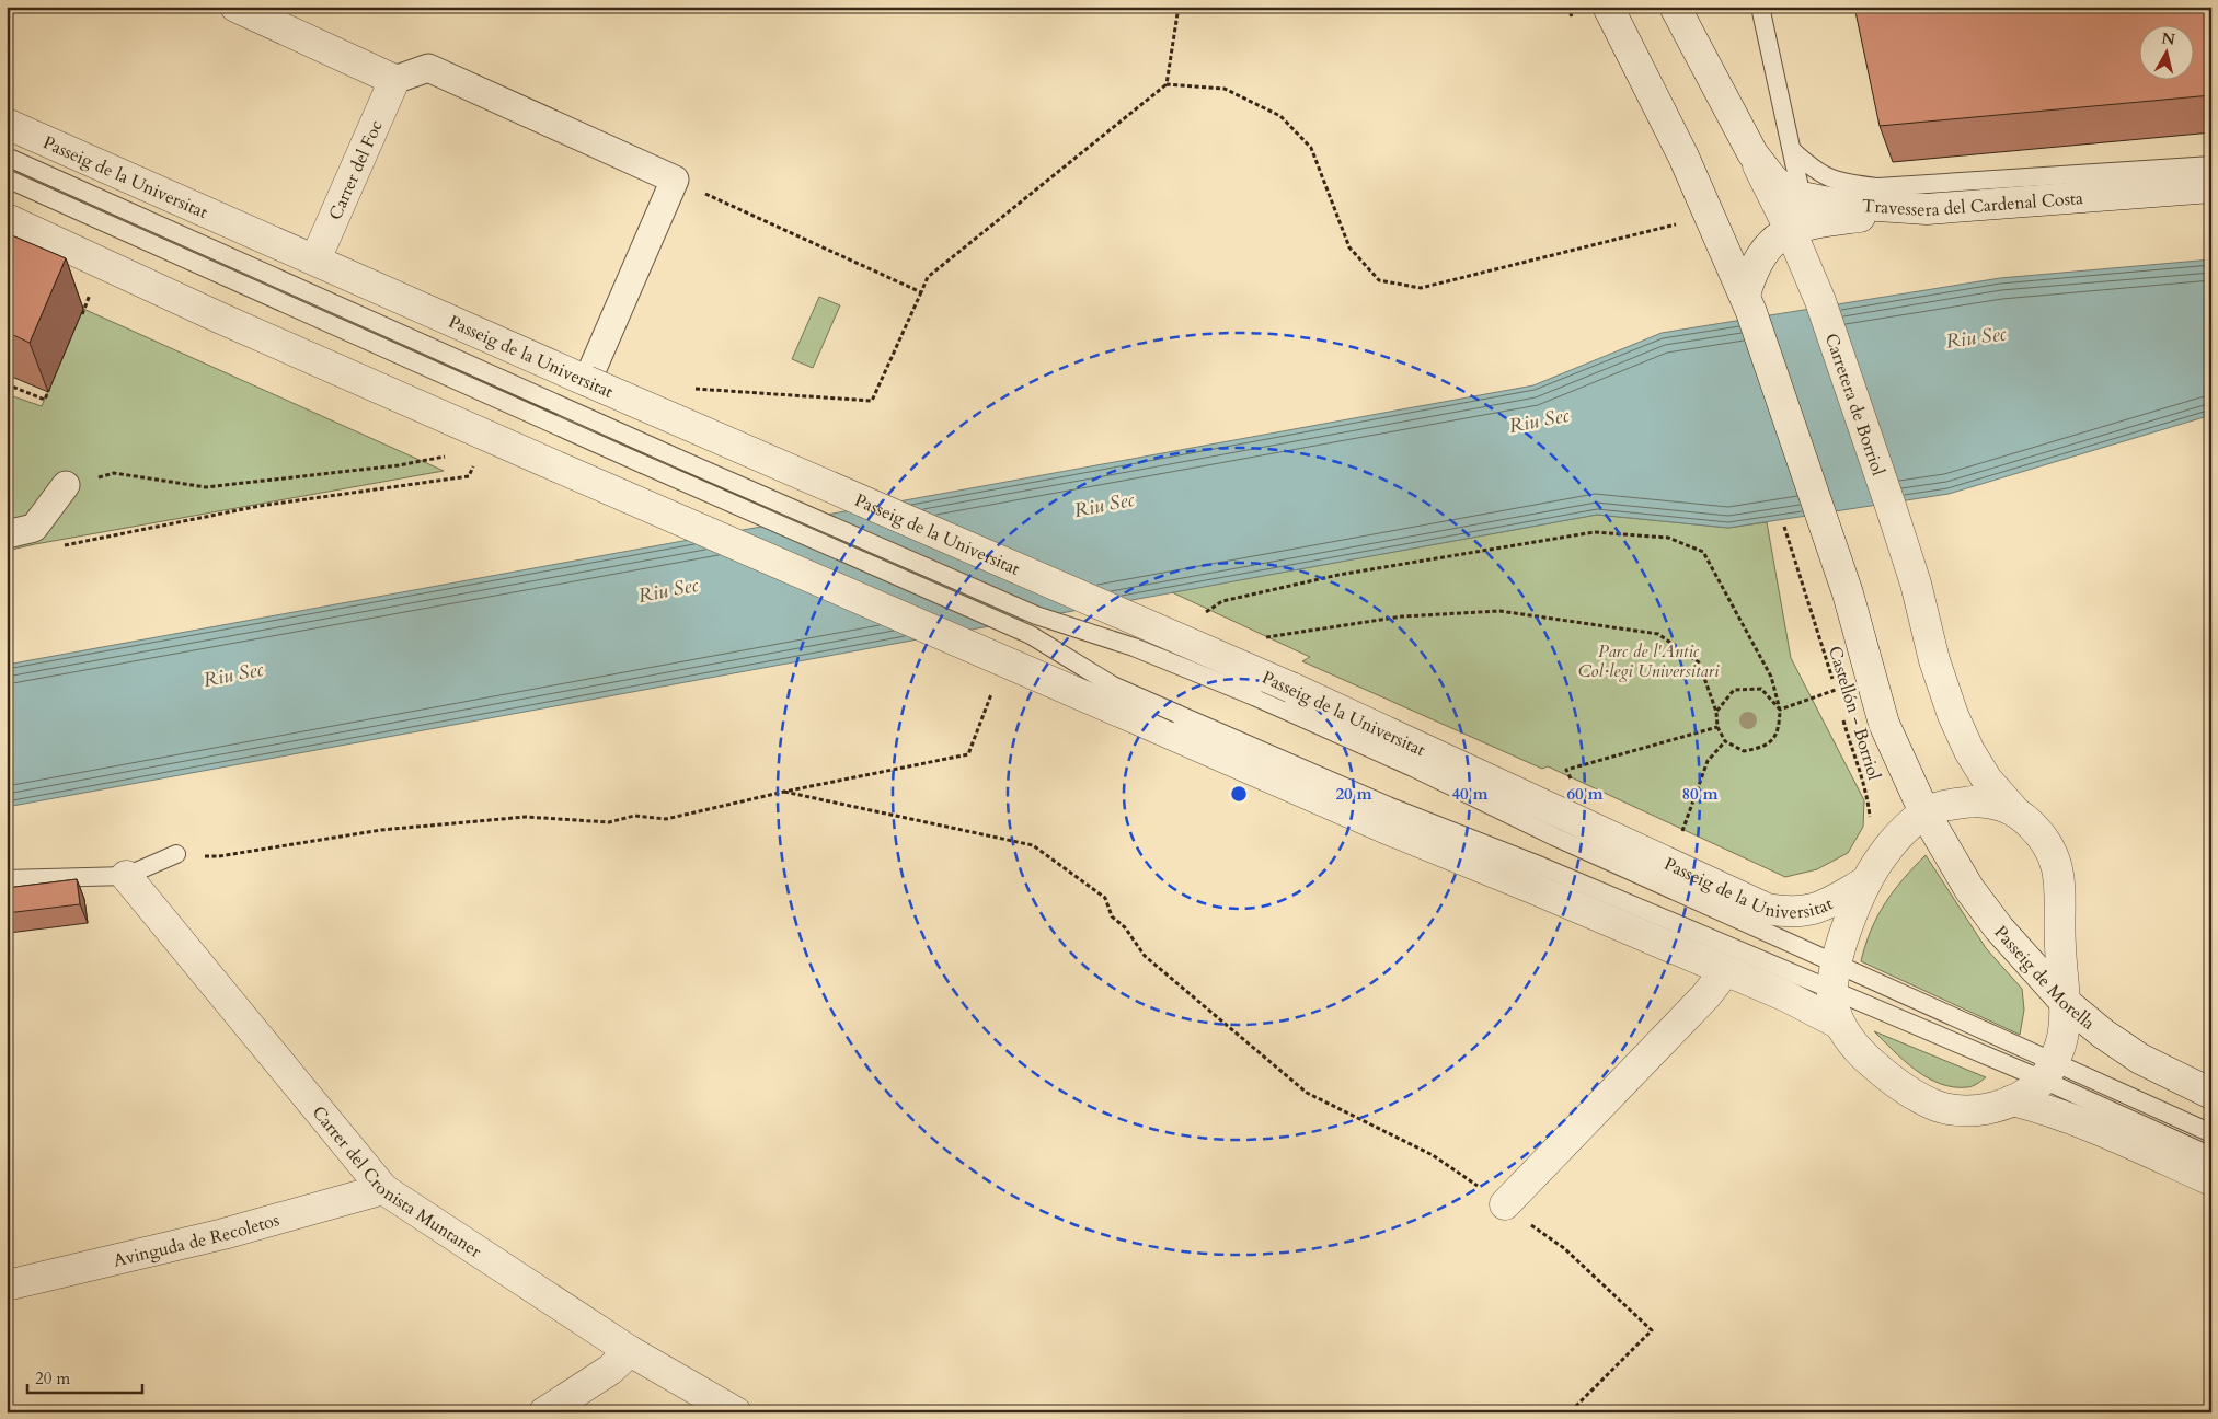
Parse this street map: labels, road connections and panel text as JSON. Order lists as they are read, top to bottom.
{
  "streets": {
    "street": [
      "Carrer del Foc",
      "Passeig de la Universitat",
      "Travessera del Cardenal Costa",
      "Carretera de Borriol",
      "Passeig de Morella",
      "Carrer del Cronista Muntaner",
      "Avinguda de Recoletos"
    ],
    "path": ["Castellón - Borriol"]
  },
  "crossings": [
    ["Carrer del Foc", "Passeig de la Universitat"],
    ["Travessera del Cardenal Costa", "Carretera de Borriol"],
    ["Carretera de Borriol", "Passeig de Morella"],
    ["Carrer del Cronista Muntaner", "Avinguda de Recoletos"]
  ],
  "water": ["Riu Sec"],
  "parks": ["Parc de l'Antic Col·legi Universitari"],
  "scale_bar": "20 m",
  "north": "top",
  "rings": [
    "20 m",
    "40 m",
    "60 m",
    "80 m"
  ]
}
